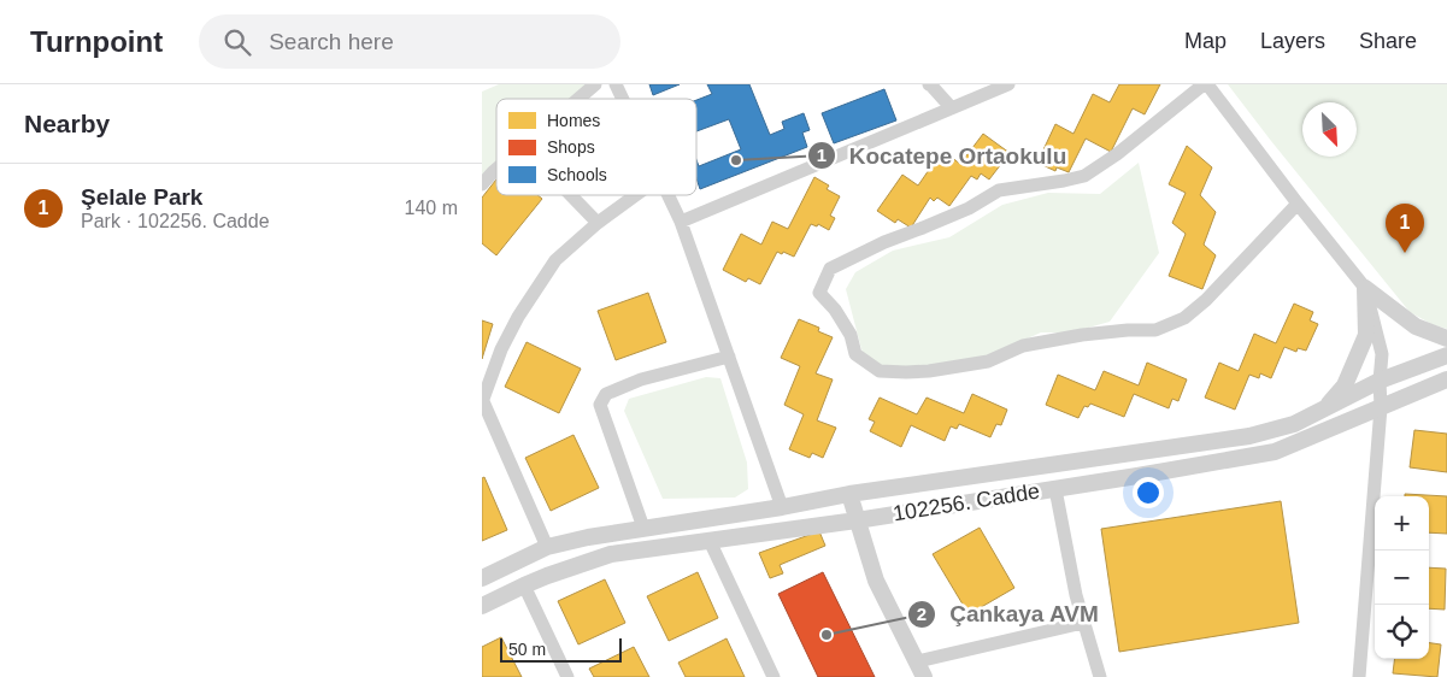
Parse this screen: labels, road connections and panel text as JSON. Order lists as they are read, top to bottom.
{
  "streets": {
    "street": ["102256. Cadde"]
  },
  "places": ["Kocatepe Ortaokulu", "Çankaya AVM"],
  "legend": ["Homes", "Shops", "Schools"],
  "scale_bar": "50 m",
  "north": "bottom right",
  "page": {
    "header": "Turnpoint",
    "search": "Search here",
    "nav": ["Map", "Layers", "Share"],
    "heading": "Nearby",
    "list": [
      {
        "mark": "1",
        "name": "Şelale Park",
        "note": "Park · 102256. Cadde",
        "value": "140 m"
      }
    ],
    "pins": "1",
    "map_buttons": ["+", "−"],
    "scale": "50 m"
  }
}
